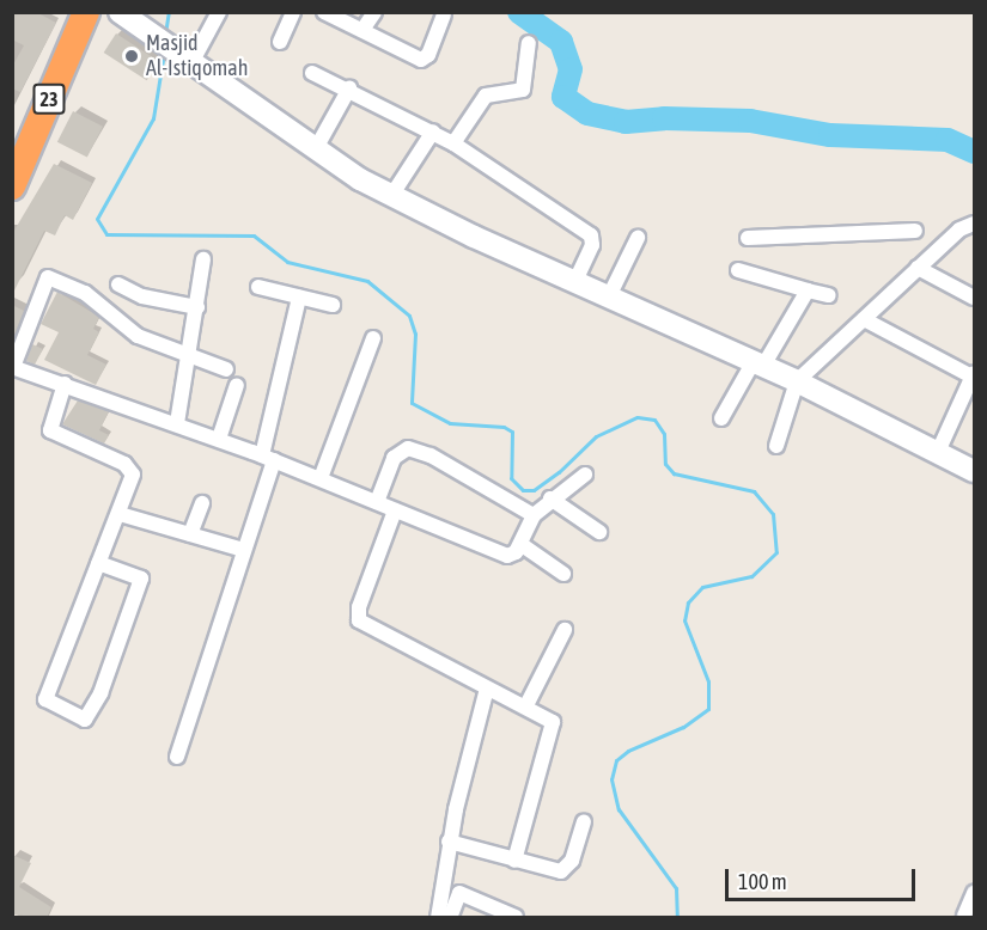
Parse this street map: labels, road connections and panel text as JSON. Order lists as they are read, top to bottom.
{
  "streets": {
    "highway": ["23"]
  },
  "places": ["Masjid Al-Istiqomah"],
  "scale_bar": "100 m"
}
